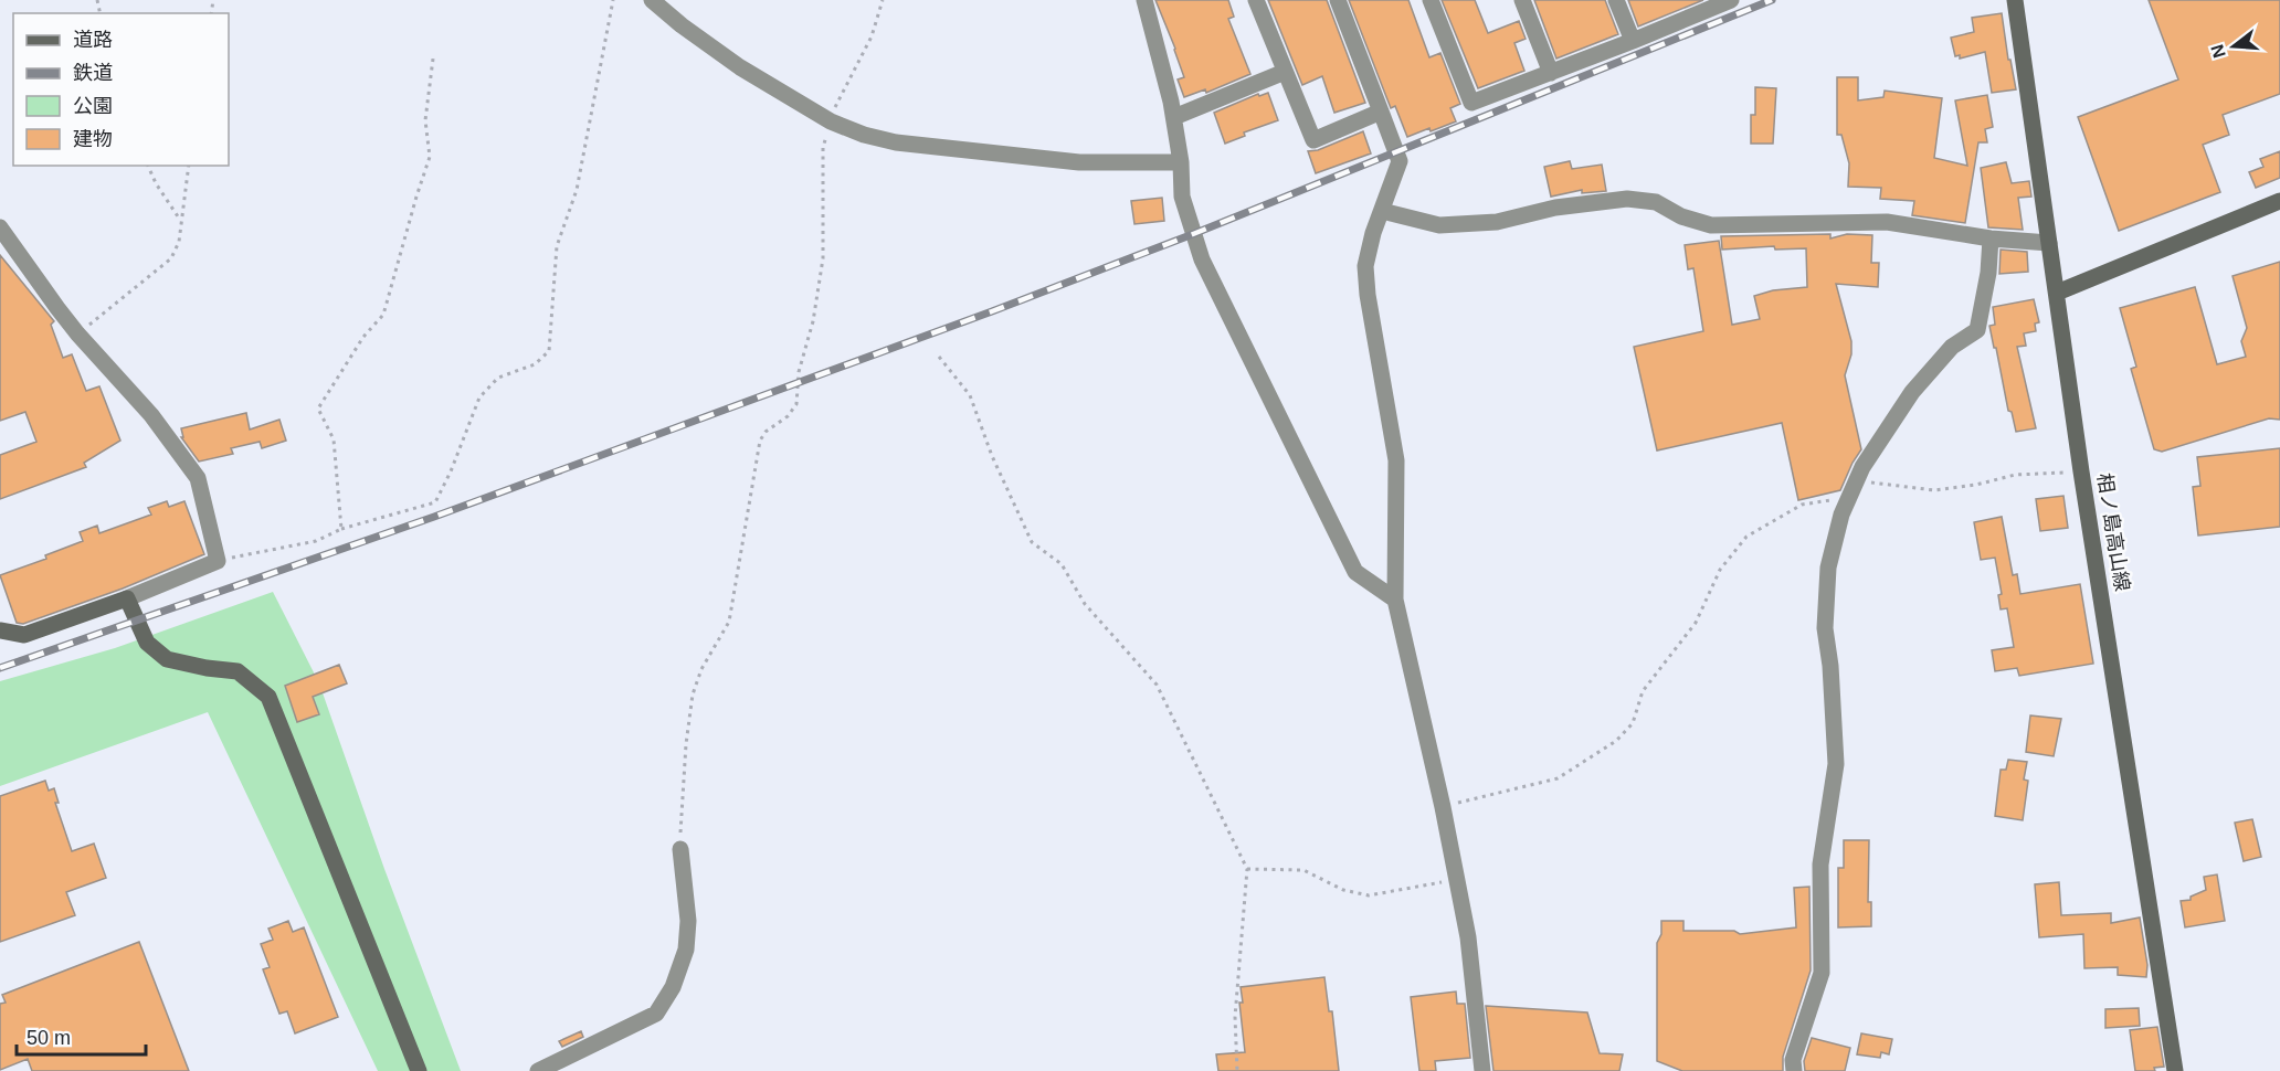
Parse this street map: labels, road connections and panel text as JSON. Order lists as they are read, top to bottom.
{
  "streets": {
    "main road": ["相ノ島高山線"]
  },
  "legend": [
    "道路",
    "鉄道",
    "公園",
    "建物"
  ],
  "scale_bar": "50 m",
  "north": "left"
}
